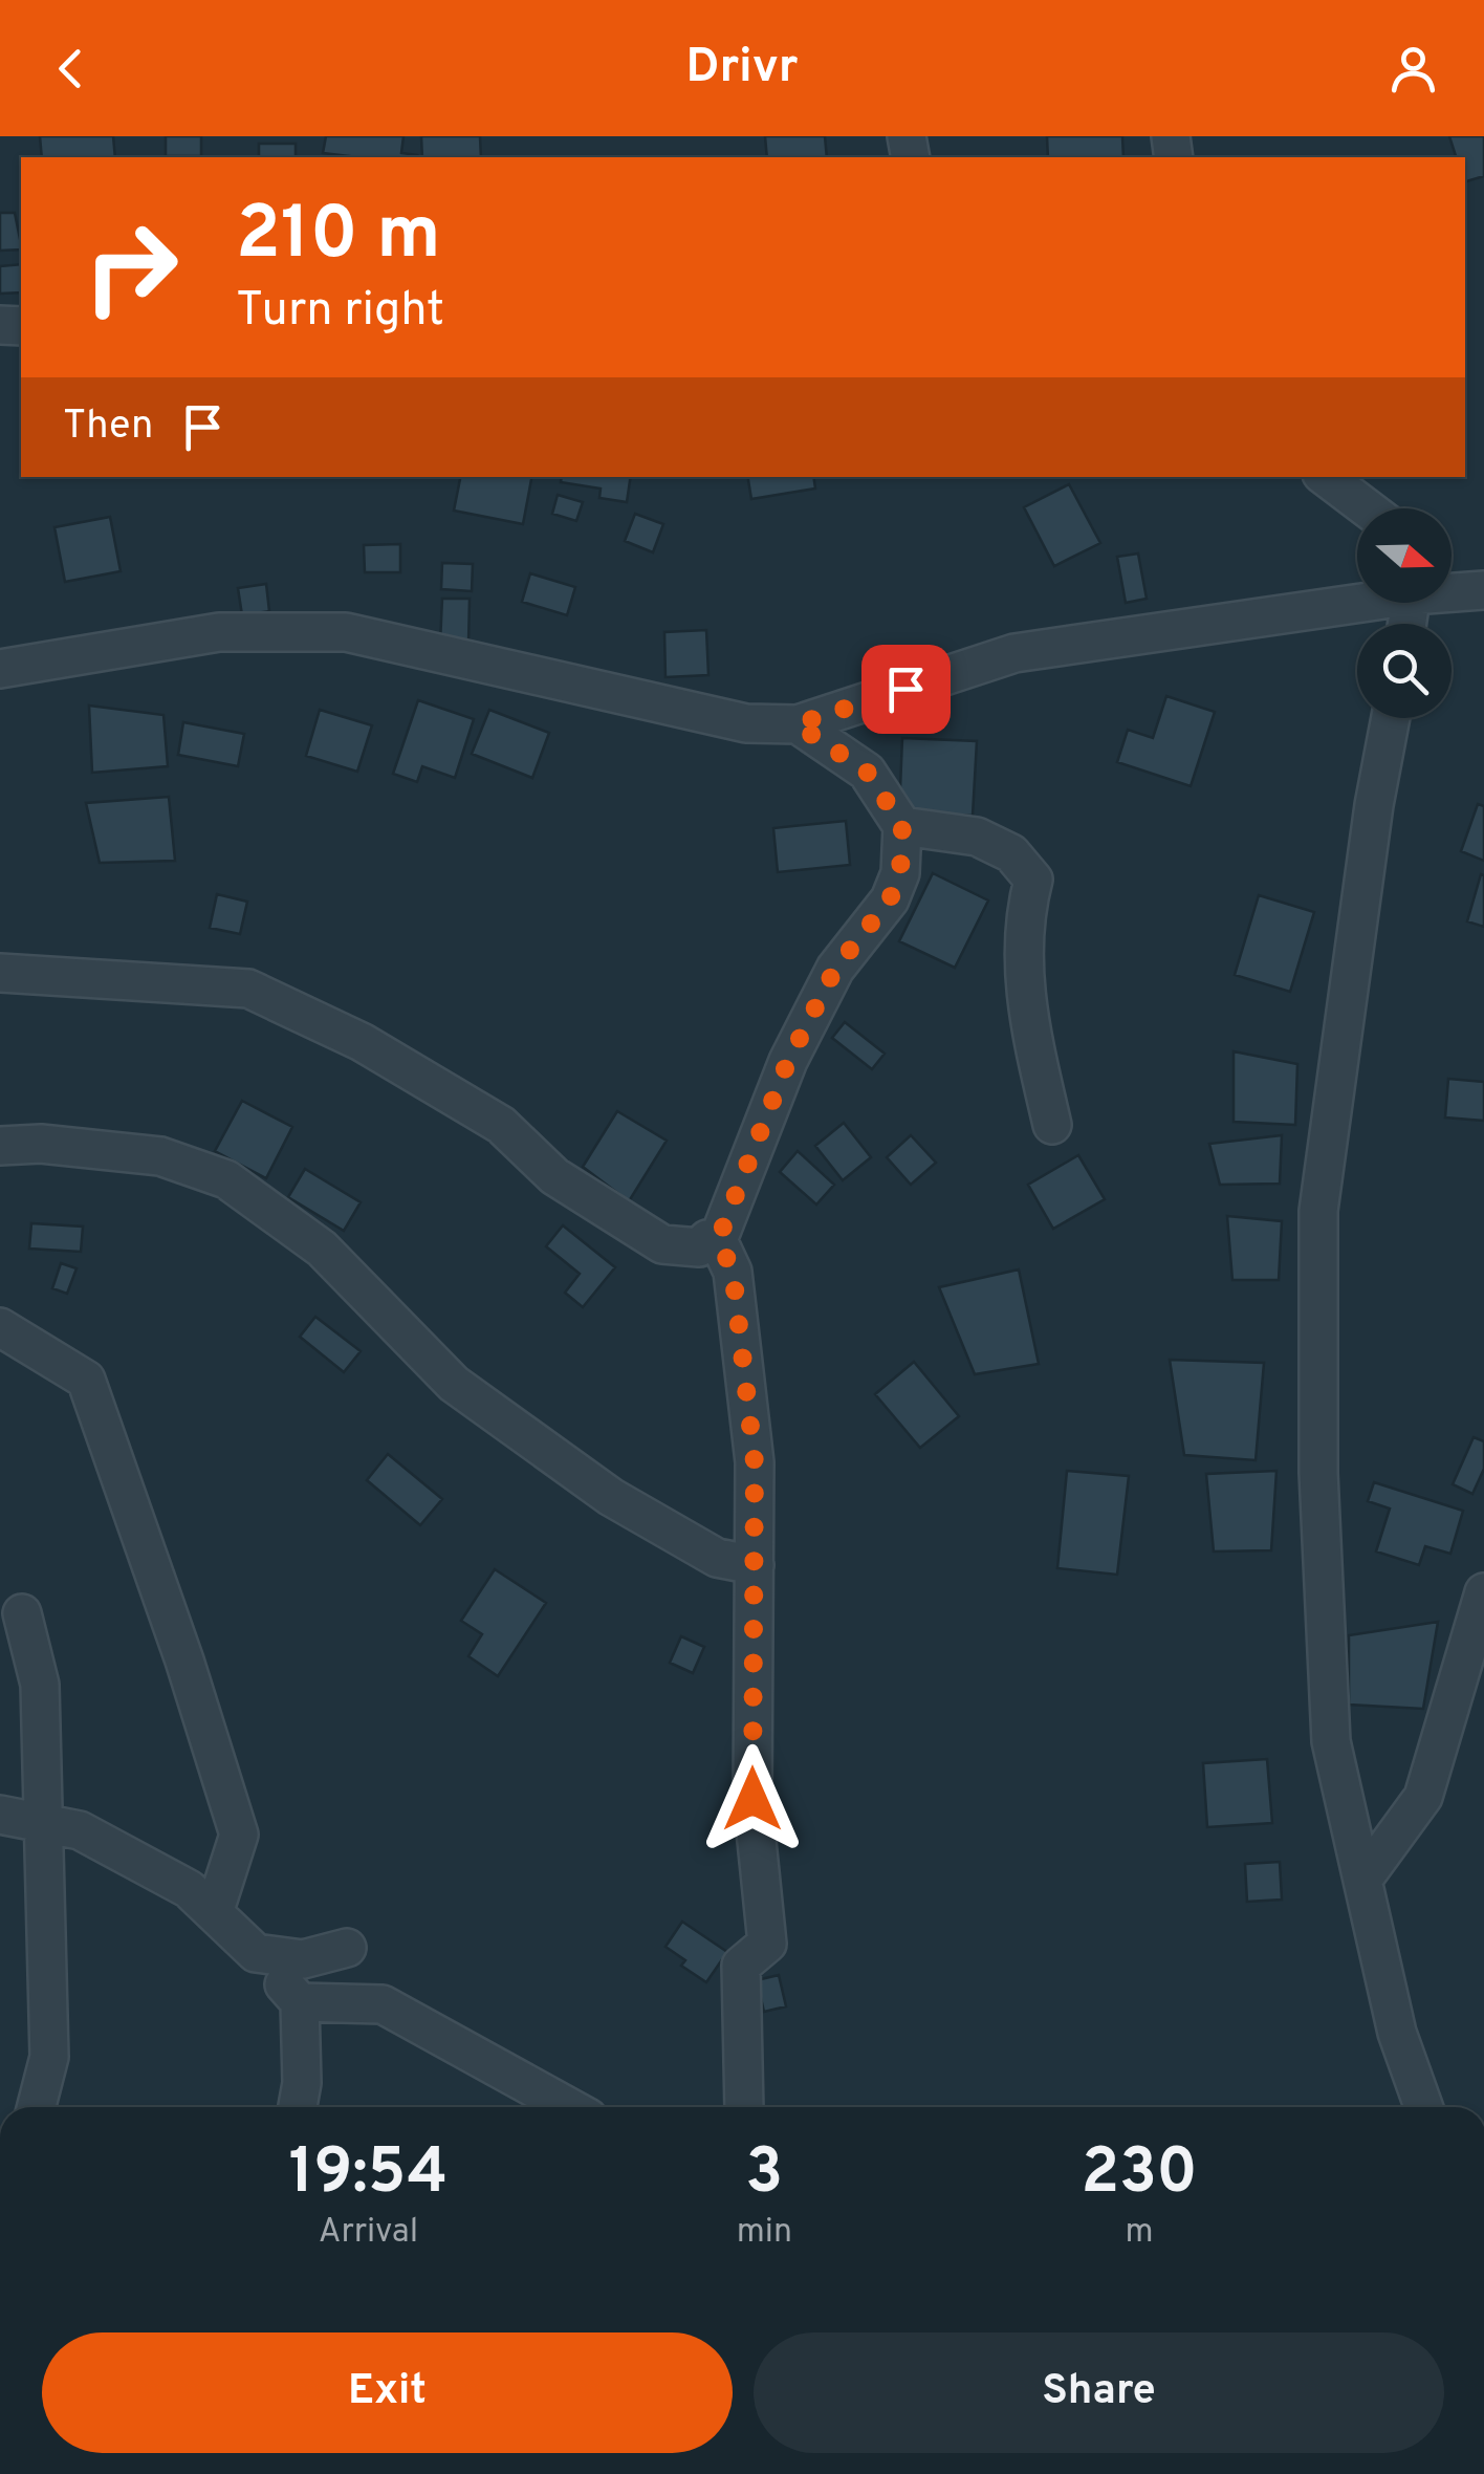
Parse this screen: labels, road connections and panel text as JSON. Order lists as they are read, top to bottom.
{
  "north": "right",
  "page": {
    "header": "Drivr",
    "turn": ["210 m", "Turn right"],
    "then": "Then",
    "eta": [
      "19:54",
      "Arrival",
      "3",
      "min",
      "230",
      "m"
    ],
    "buttons": ["Exit", "Share"]
  }
}
